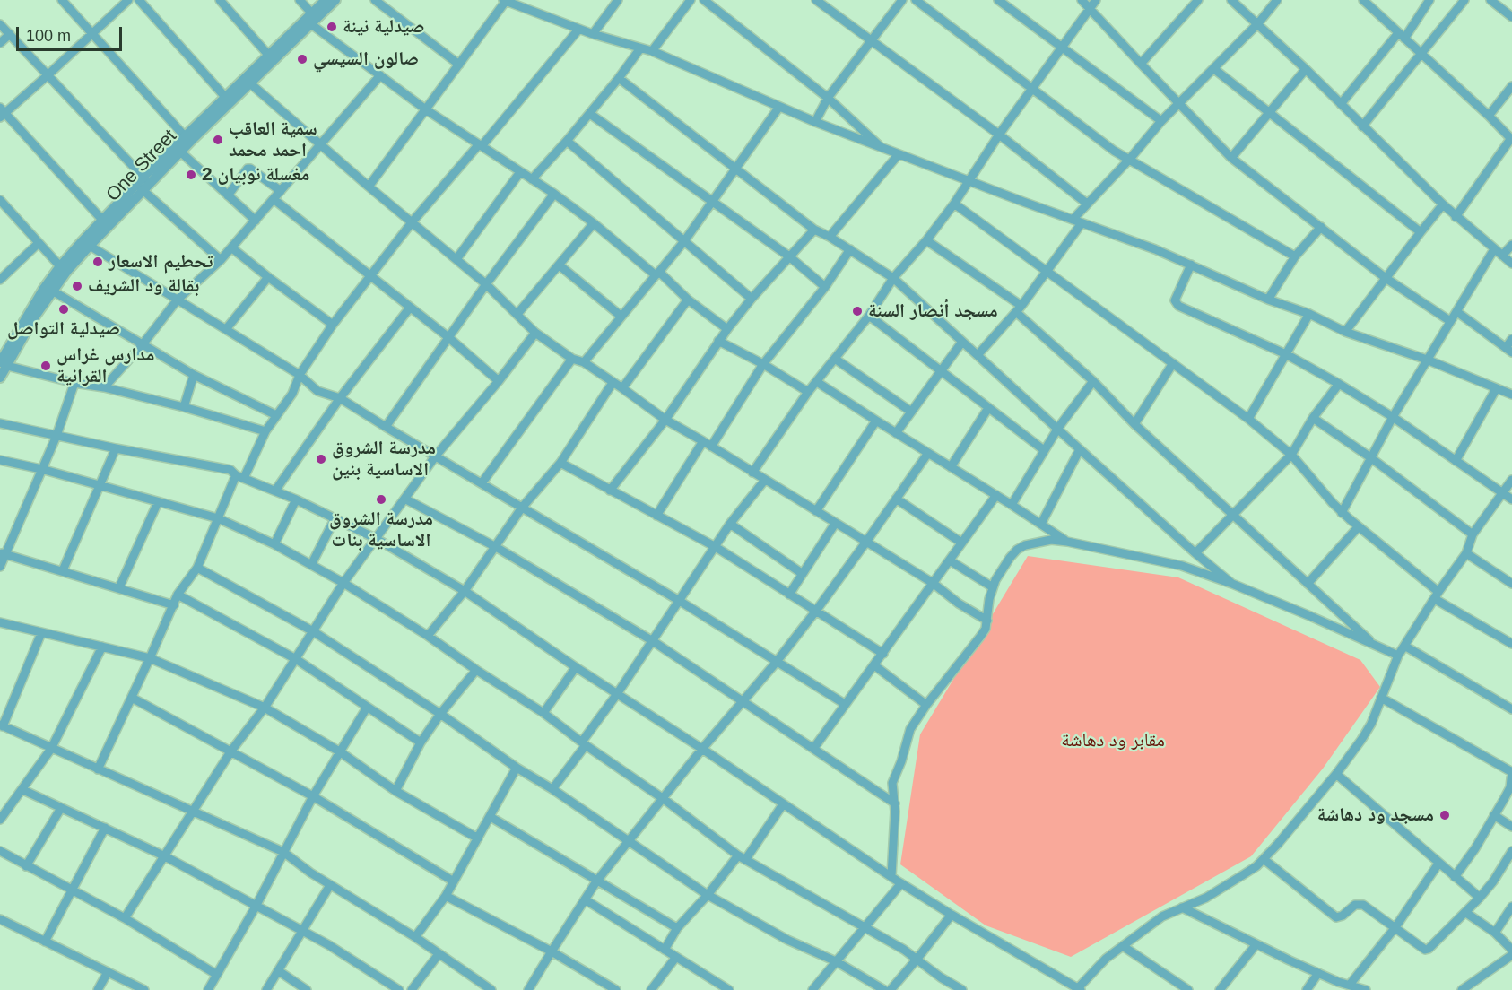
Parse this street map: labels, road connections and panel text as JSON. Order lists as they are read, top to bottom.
{
  "streets": {
    "street": ["One Street"]
  },
  "parks": ["مقابر ود دهاشة"],
  "places": [
    "صيدلية نينة",
    "صالون السيسي",
    "سمية العاقب احمد محمد",
    "مغسلة نوبيان 2",
    "تحطيم الاسعار",
    "بقالة ود الشريف",
    "صيدلية التواصل",
    "مسجد أنصار السنة",
    "مدارس غراس القرانية",
    "مدرسة الشروق الاساسية بنين",
    "مدرسة الشروق الاساسية بنات",
    "مسجد ود دهاشة"
  ],
  "scale_bar": "100 m"
}
